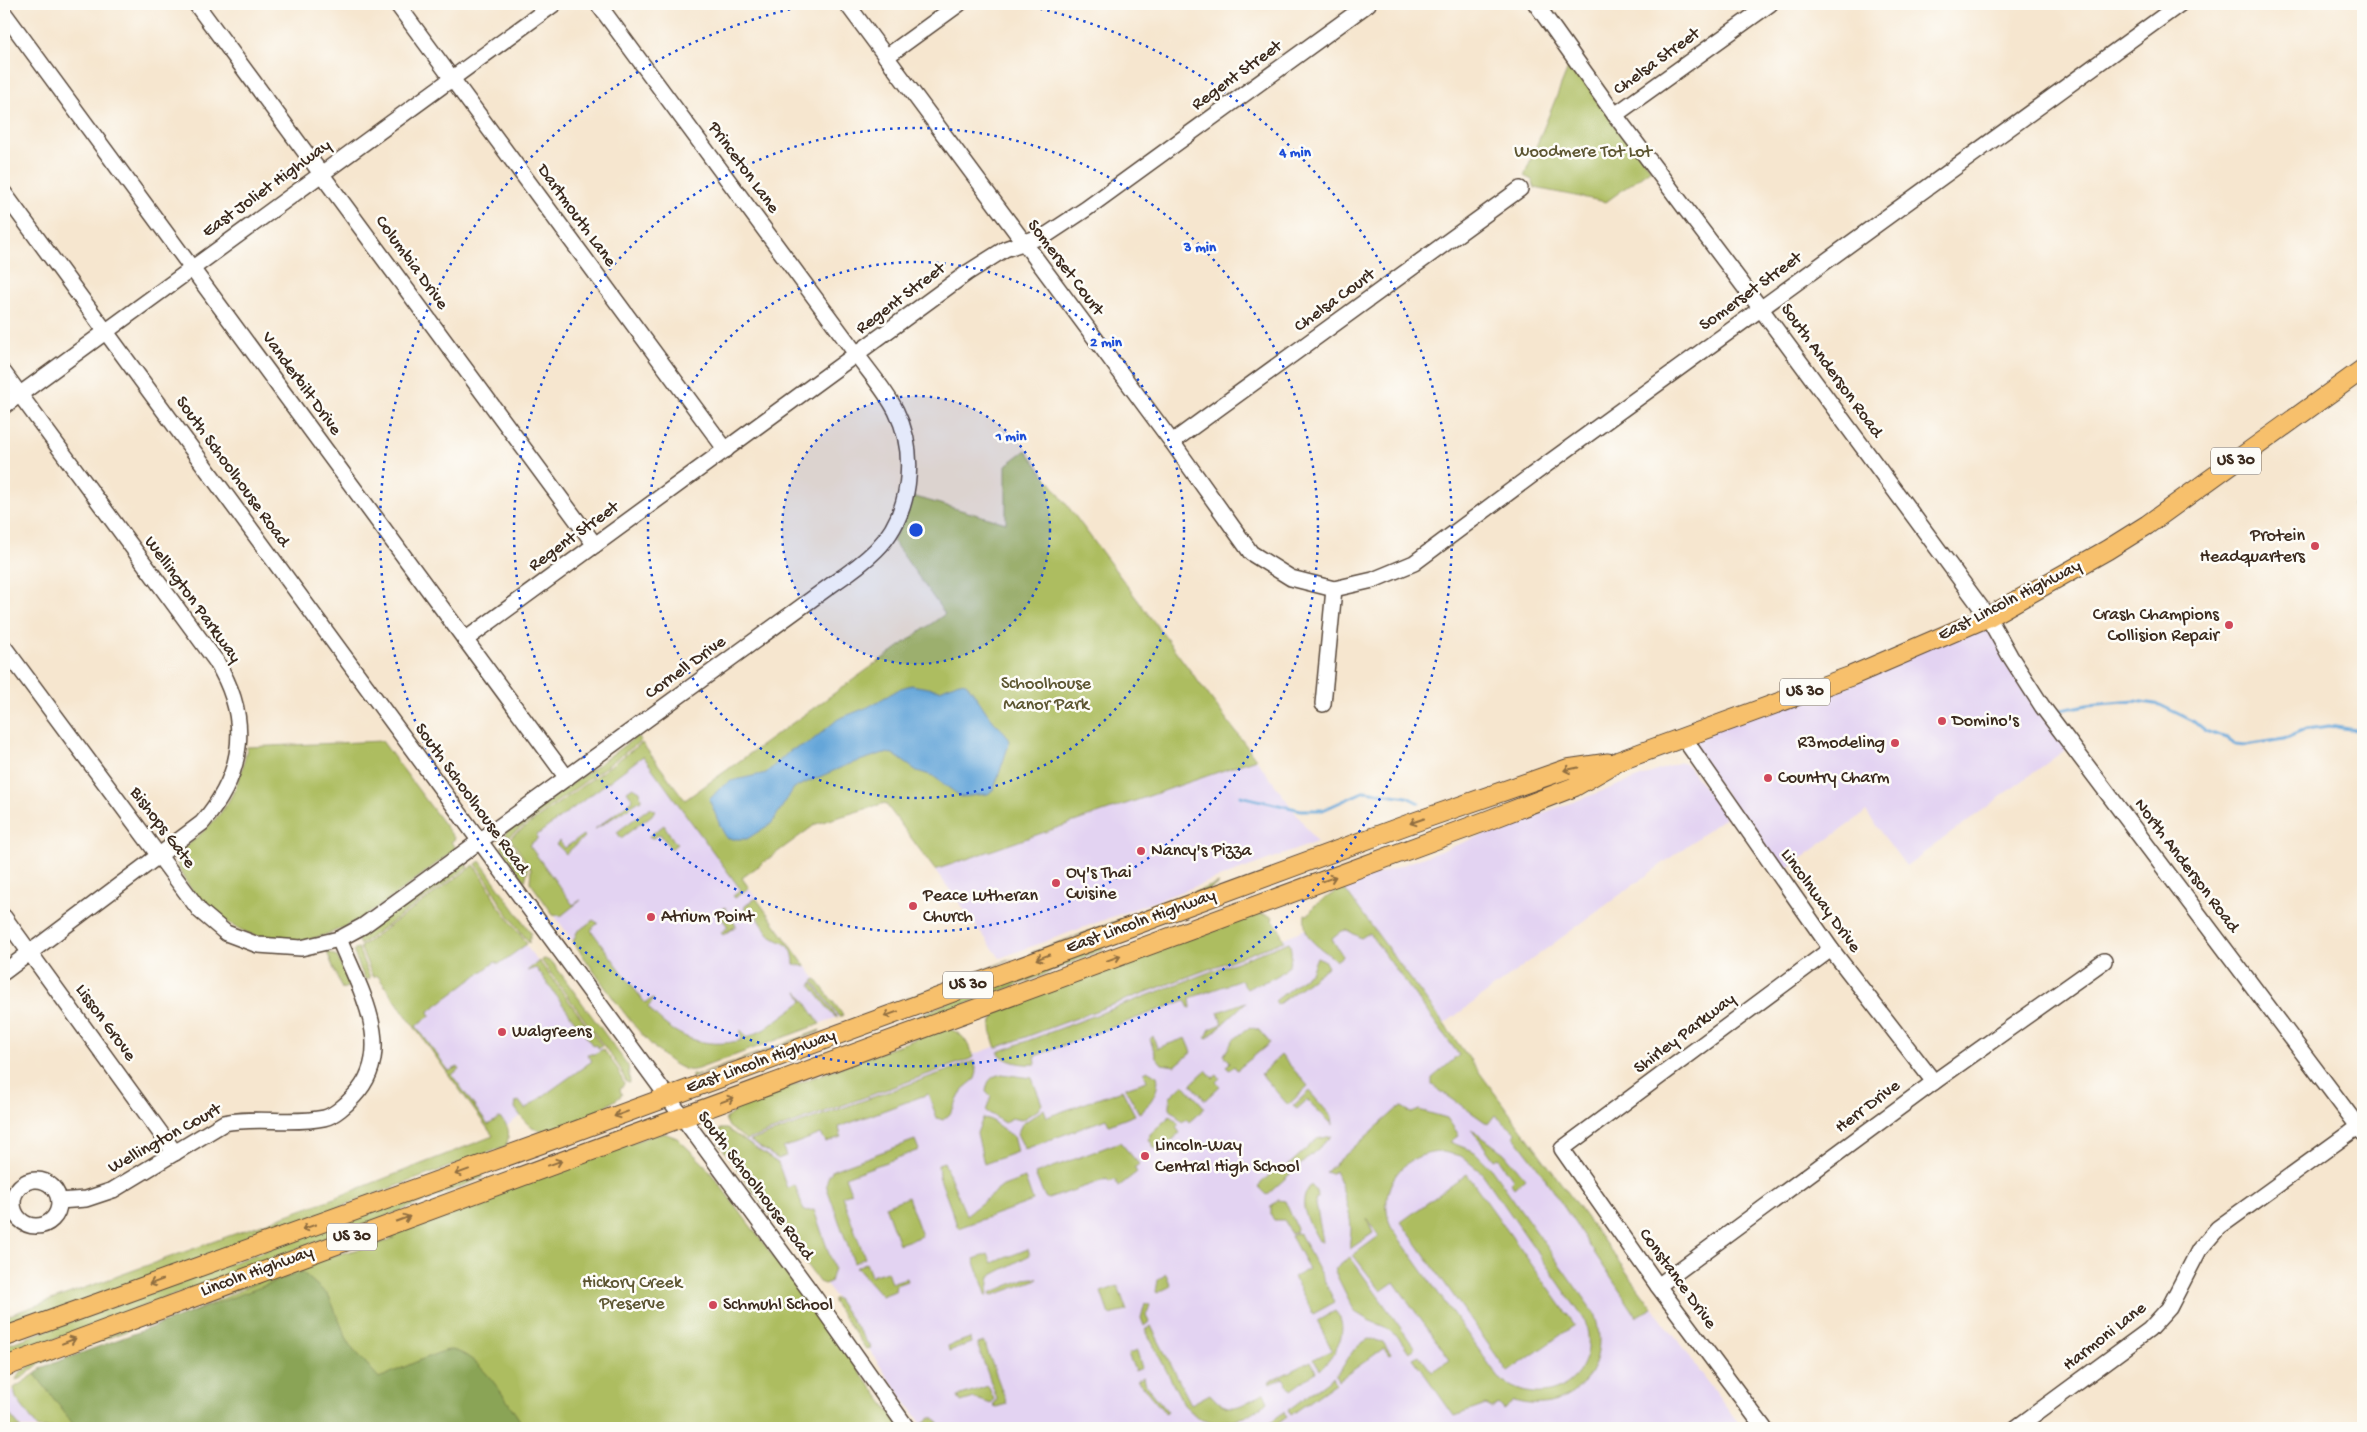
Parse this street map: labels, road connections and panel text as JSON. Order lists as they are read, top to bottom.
{
  "streets": {
    "main road": ["US 30", "East Lincoln Highway", "Lincoln Highway"],
    "street": [
      "Chelsa Street",
      "Regent Street",
      "Princeton Lane",
      "East Joliet Highway",
      "Dartmouth Lane",
      "Columbia Drive",
      "Somerset Court",
      "Somerset Street",
      "Chelsa Court",
      "South Anderson Road",
      "Vanderbilt Drive",
      "South Schoolhouse Road",
      "Wellington Parkway",
      "Cornell Drive",
      "Bishops Gate",
      "North Anderson Road",
      "Lincolnway Drive",
      "Lisson Grove",
      "Shirley Parkway",
      "Herr Drive",
      "Wellington Court",
      "Constance Drive",
      "Harmoni Lane"
    ]
  },
  "crossings": [
    ["Chelsa Street", "South Anderson Road"],
    ["Regent Street", "Princeton Lane"],
    ["Regent Street", "Dartmouth Lane"],
    ["Regent Street", "Columbia Drive"],
    ["Regent Street", "Somerset Court"],
    ["Regent Street", "Vanderbilt Drive"],
    ["Regent Street", "Cornell Drive"],
    ["Princeton Lane", "Cornell Drive"],
    ["East Joliet Highway", "Dartmouth Lane"],
    ["East Joliet Highway", "Columbia Drive"],
    ["East Joliet Highway", "Vanderbilt Drive"],
    ["East Joliet Highway", "South Schoolhouse Road"],
    ["East Joliet Highway", "Wellington Parkway"],
    ["Somerset Court", "Somerset Street"],
    ["Somerset Court", "Chelsa Court"],
    ["Somerset Street", "South Anderson Road"],
    ["South Anderson Road", "East Lincoln Highway"],
    ["South Anderson Road", "North Anderson Road"],
    ["Vanderbilt Drive", "Cornell Drive"],
    ["South Schoolhouse Road", "East Lincoln Highway"],
    ["South Schoolhouse Road", "Cornell Drive"],
    ["South Schoolhouse Road", "Lincoln Highway"],
    ["Wellington Parkway", "Bishops Gate"],
    ["Wellington Parkway", "Lisson Grove"],
    ["East Lincoln Highway", "North Anderson Road"],
    ["East Lincoln Highway", "Lincolnway Drive"],
    ["East Lincoln Highway", "Lincoln Highway"],
    ["Cornell Drive", "Bishops Gate"],
    ["Cornell Drive", "Wellington Court"],
    ["Bishops Gate", "Wellington Court"],
    ["North Anderson Road", "Harmoni Lane"],
    ["Lincolnway Drive", "Shirley Parkway"],
    ["Lincolnway Drive", "Herr Drive"],
    ["Lisson Grove", "Wellington Court"],
    ["Shirley Parkway", "Constance Drive"],
    ["Herr Drive", "Constance Drive"]
  ],
  "parks": ["Woodmere Tot Lot", "Schoolhouse Manor Park", "Hickory Creek Preserve"],
  "places": [
    "Protein Headquarters",
    "Crash Champions Collision Repair",
    "Domino's",
    "R3modeling",
    "Country Charm",
    "Nancy's Pizza",
    "Oy's Thai Cuisine",
    "Peace Lutheran Church",
    "Atrium Point",
    "Walgreens",
    "Lincoln-Way Central High School",
    "Schmuhl School"
  ],
  "rings": [
    "4 min",
    "3 min",
    "2 min",
    "1 min"
  ]
}
